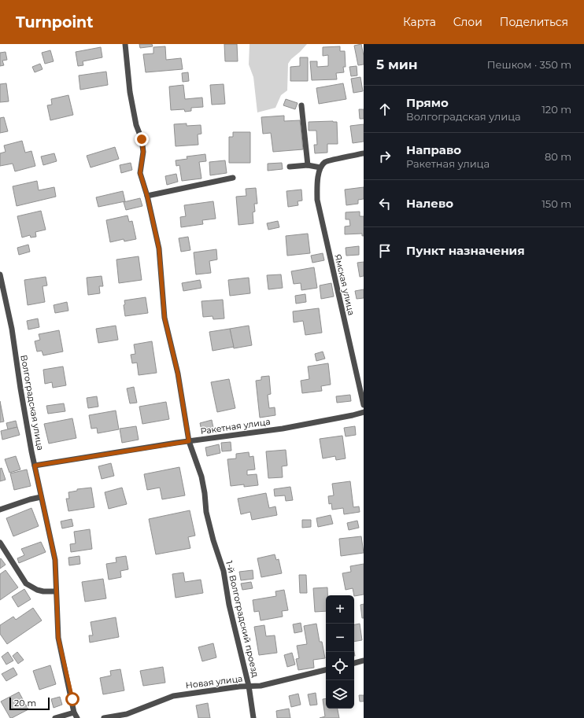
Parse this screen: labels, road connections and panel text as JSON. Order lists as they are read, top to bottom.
{
  "streets": {
    "street": [
      "Ямская улица",
      "Волгоградская улица",
      "Ракетная улица",
      "1-й Волгоградский проезд",
      "Новая улица"
    ]
  },
  "crossings": [
    ["Волгоградская улица", "Ракетная улица"],
    ["Ракетная улица", "1-й Волгоградский проезд"],
    ["1-й Волгоградский проезд", "Новая улица"]
  ],
  "scale_bar": "20 m",
  "page": {
    "header": "Turnpoint",
    "nav": ["Карта", "Слои", "Поделиться"],
    "heading": ["5 мин", "Пешком · 350 m"],
    "list": [
      ["Прямо", "Волгоградская улица", "120 m"],
      ["Направо", "Ракетная улица", "80 m"],
      ["Налево", "150 m"],
      "Пункт назначения"
    ],
    "map_buttons": ["+", "−"],
    "scale": "20 m"
  }
}
